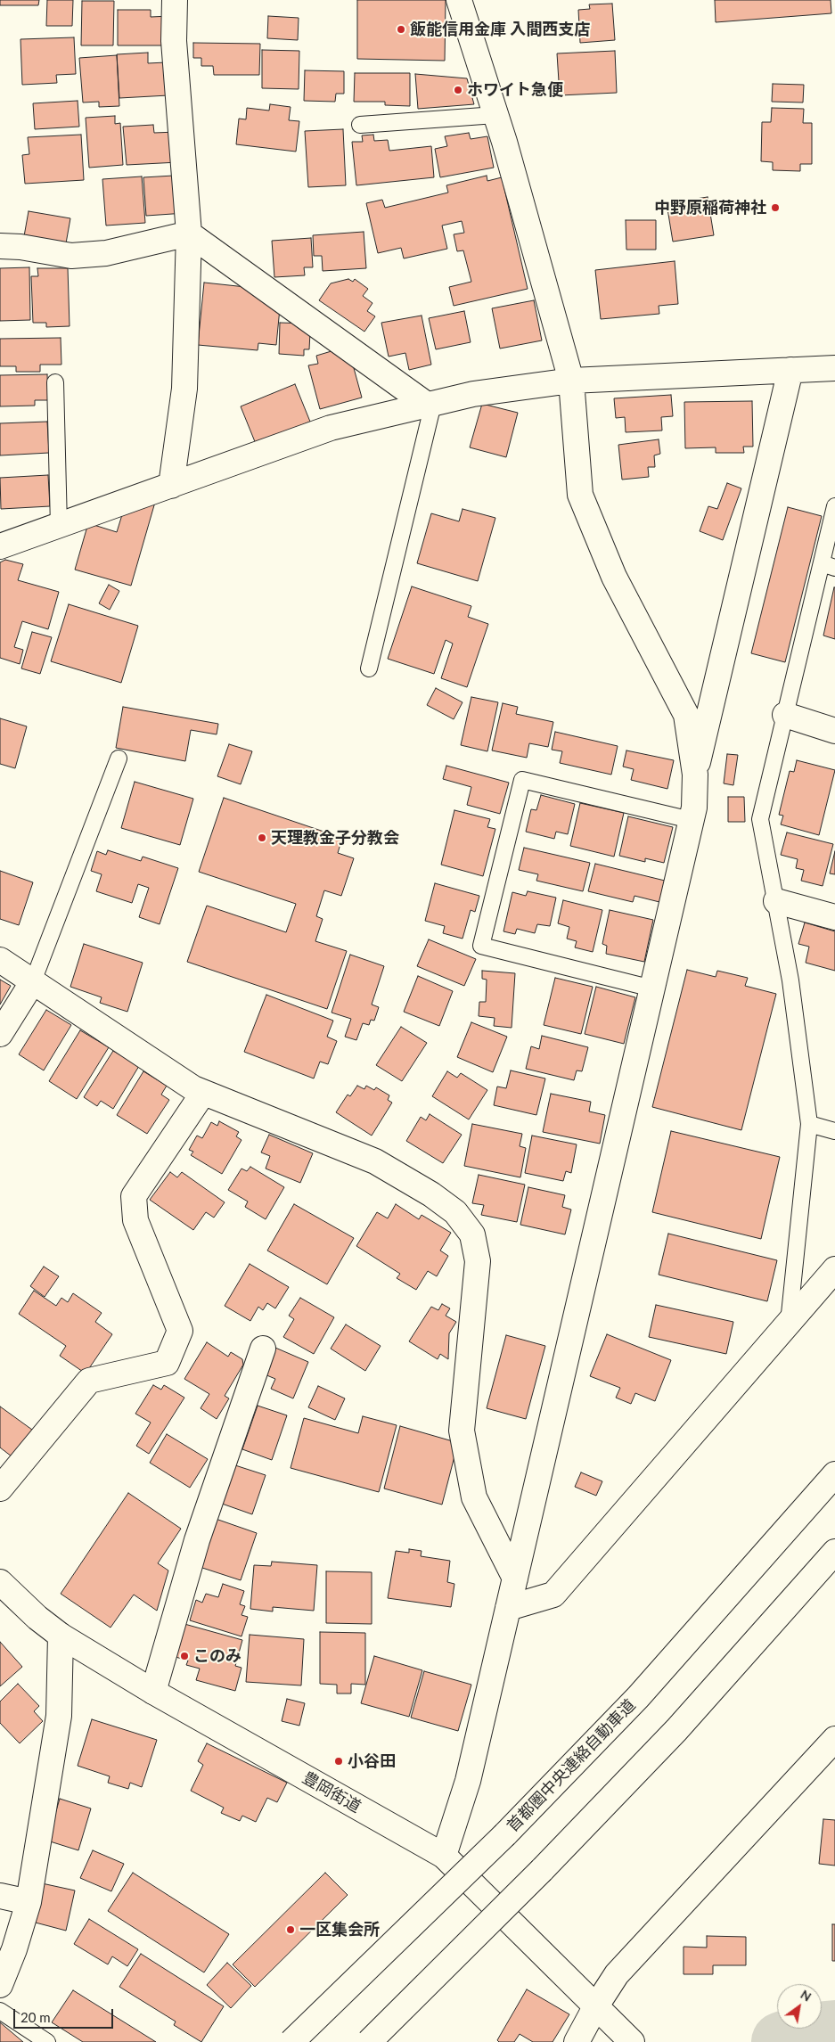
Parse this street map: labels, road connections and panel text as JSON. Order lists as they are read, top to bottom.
{
  "streets": {
    "main road": ["首都圏中央連絡自動車道", "豊岡街道"]
  },
  "places": [
    "飯能信用金庫 入間西支店",
    "ホワイト急便",
    "中野原稲荷神社",
    "天理教金子分教会",
    "このみ",
    "小谷田",
    "一区集会所"
  ],
  "scale_bar": "20 m",
  "north": "top right"
}
